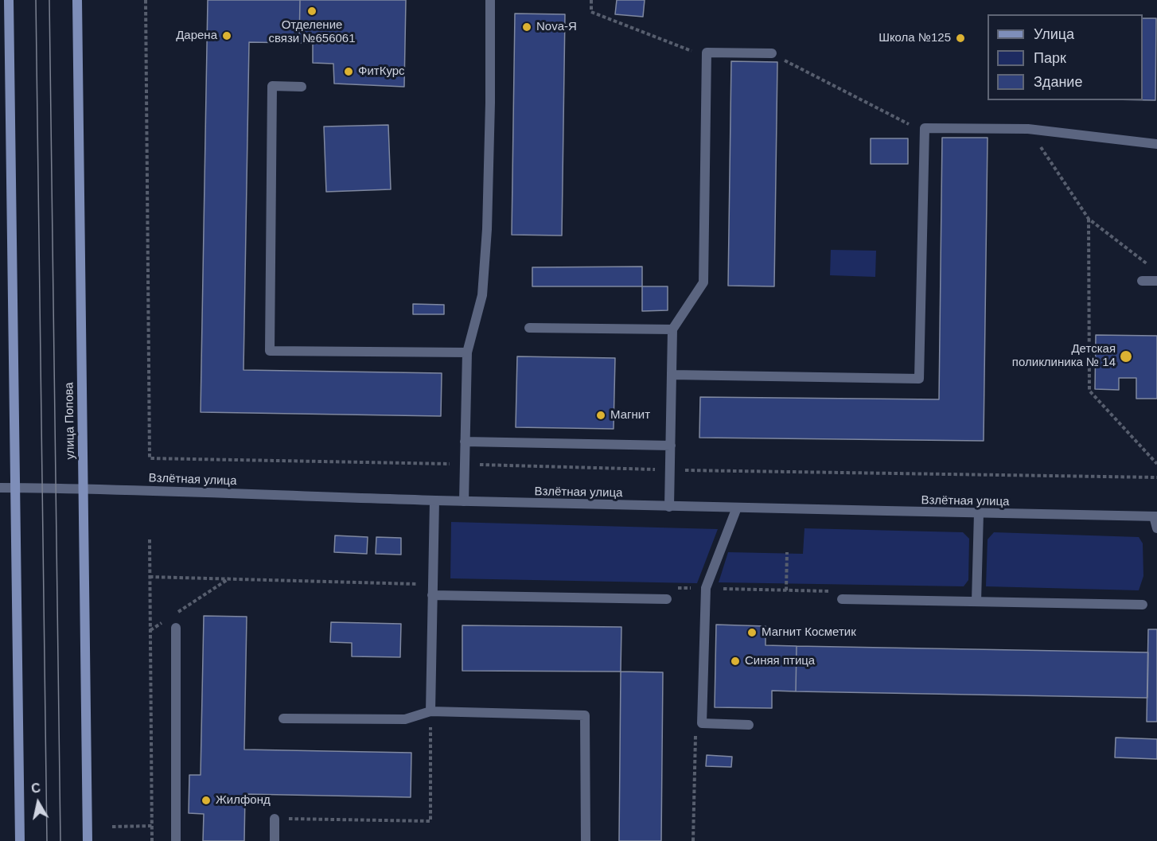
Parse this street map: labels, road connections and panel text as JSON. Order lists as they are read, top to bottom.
{
  "streets": {
    "main road": ["улица Попова"],
    "street": ["Взлётная улица"]
  },
  "crossings": [
    ["улица Попова", "Взлётная улица"]
  ],
  "places": [
    "Отделение связи №656061",
    "Nova-Я",
    "Дарена",
    "Школа №125",
    "ФитКурс",
    "Детская поликлиника № 14",
    "Магнит",
    "Магнит Косметик",
    "Синяя птица",
    "Жилфонд"
  ],
  "legend": ["Улица", "Парк", "Здание"],
  "north": "top"
}
